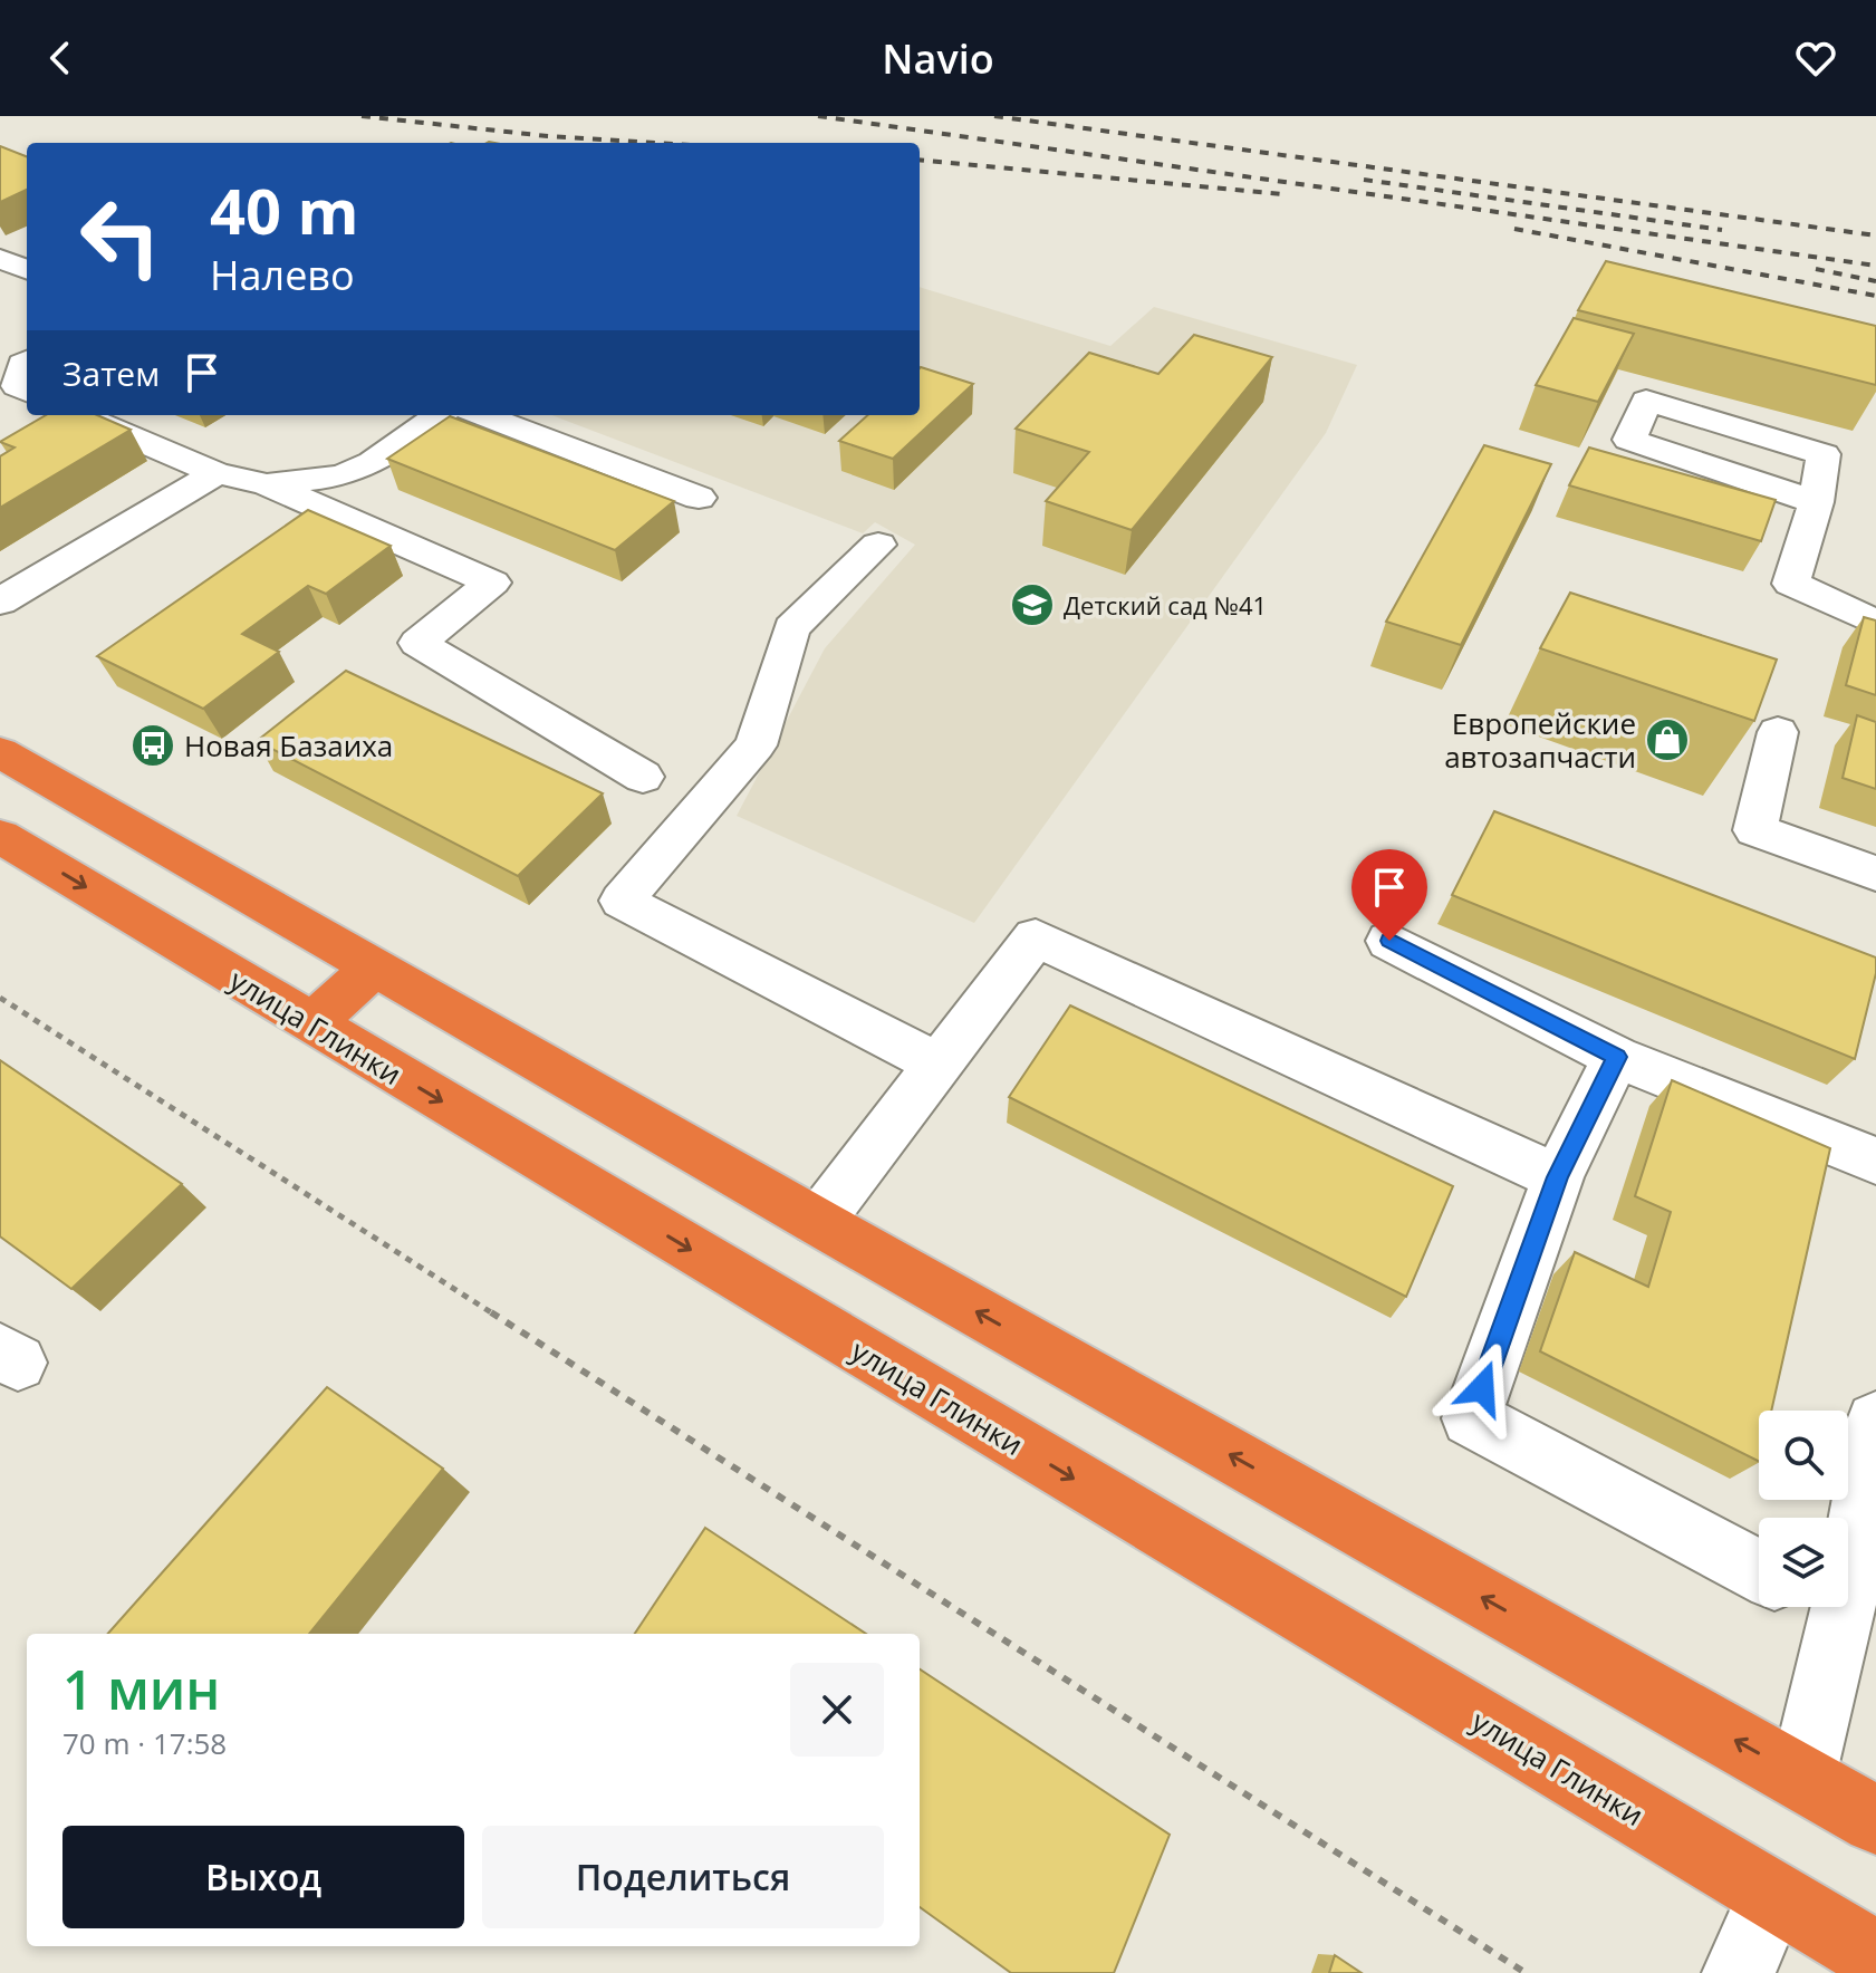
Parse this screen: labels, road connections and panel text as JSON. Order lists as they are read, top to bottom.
{
  "streets": {
    "highway": ["улица Глинки"]
  },
  "places": {
    "school or university": ["Детский сад №41"],
    "shop": ["Европейские автозапчасти"],
    "bus stop": ["Новая Базаиха"]
  },
  "page": {
    "header": "Navio",
    "turn": ["40 m", "Налево"],
    "then": "Затем",
    "heading": ["1 мин", "70 m · 17:58"],
    "buttons": ["Выход", "Поделиться"]
  }
}
